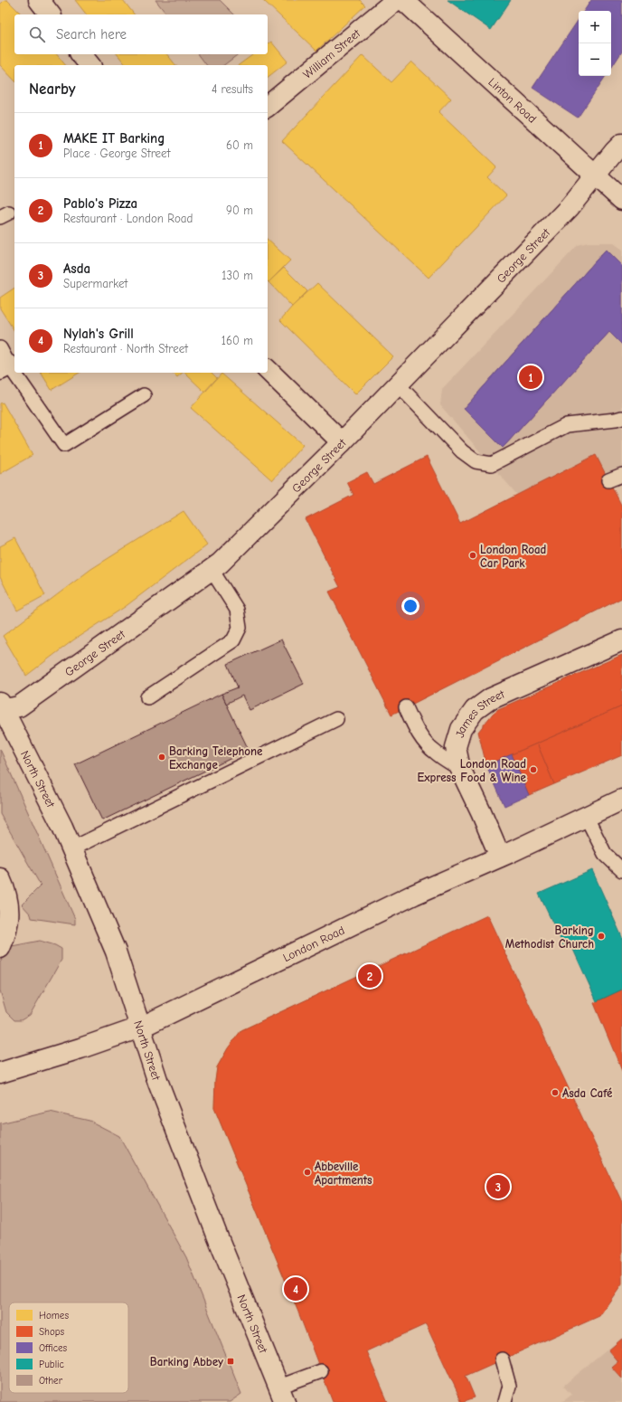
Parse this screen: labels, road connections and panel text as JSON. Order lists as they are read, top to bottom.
{
  "streets": {
    "street": [
      "William Street",
      "Linton Road",
      "George Street",
      "James Street",
      "North Street",
      "London Road"
    ]
  },
  "crossings": [
    ["Linton Road", "George Street"],
    ["George Street", "North Street"],
    ["James Street", "London Road"],
    ["North Street", "London Road"]
  ],
  "places": {
    "other": [
      "London Road Car Park",
      "Barking Telephone Exchange",
      "London Road Express Food & Wine",
      "Barking Methodist Church",
      "Asda Café",
      "Abbeville Apartments"
    ],
    "transit": ["Barking Abbey"]
  },
  "legend": [
    "Homes",
    "Shops",
    "Offices",
    "Public",
    "Other"
  ],
  "page": {
    "map_buttons": ["+", "−"],
    "search": "Search here",
    "heading": ["Nearby", "4 results"],
    "list": [
      {
        "mark": "1",
        "name": "MAKE IT Barking",
        "note": "Place · George Street",
        "value": "60 m"
      },
      {
        "mark": "2",
        "name": "Pablo's Pizza",
        "note": "Restaurant · London Road",
        "value": "90 m"
      },
      {
        "mark": "3",
        "name": "Asda",
        "note": "Supermarket",
        "value": "130 m"
      },
      {
        "mark": "4",
        "name": "Nylah's Grill",
        "note": "Restaurant · North Street",
        "value": "160 m"
      }
    ],
    "pins": [
      "1",
      "2",
      "3",
      "4"
    ]
  }
}
